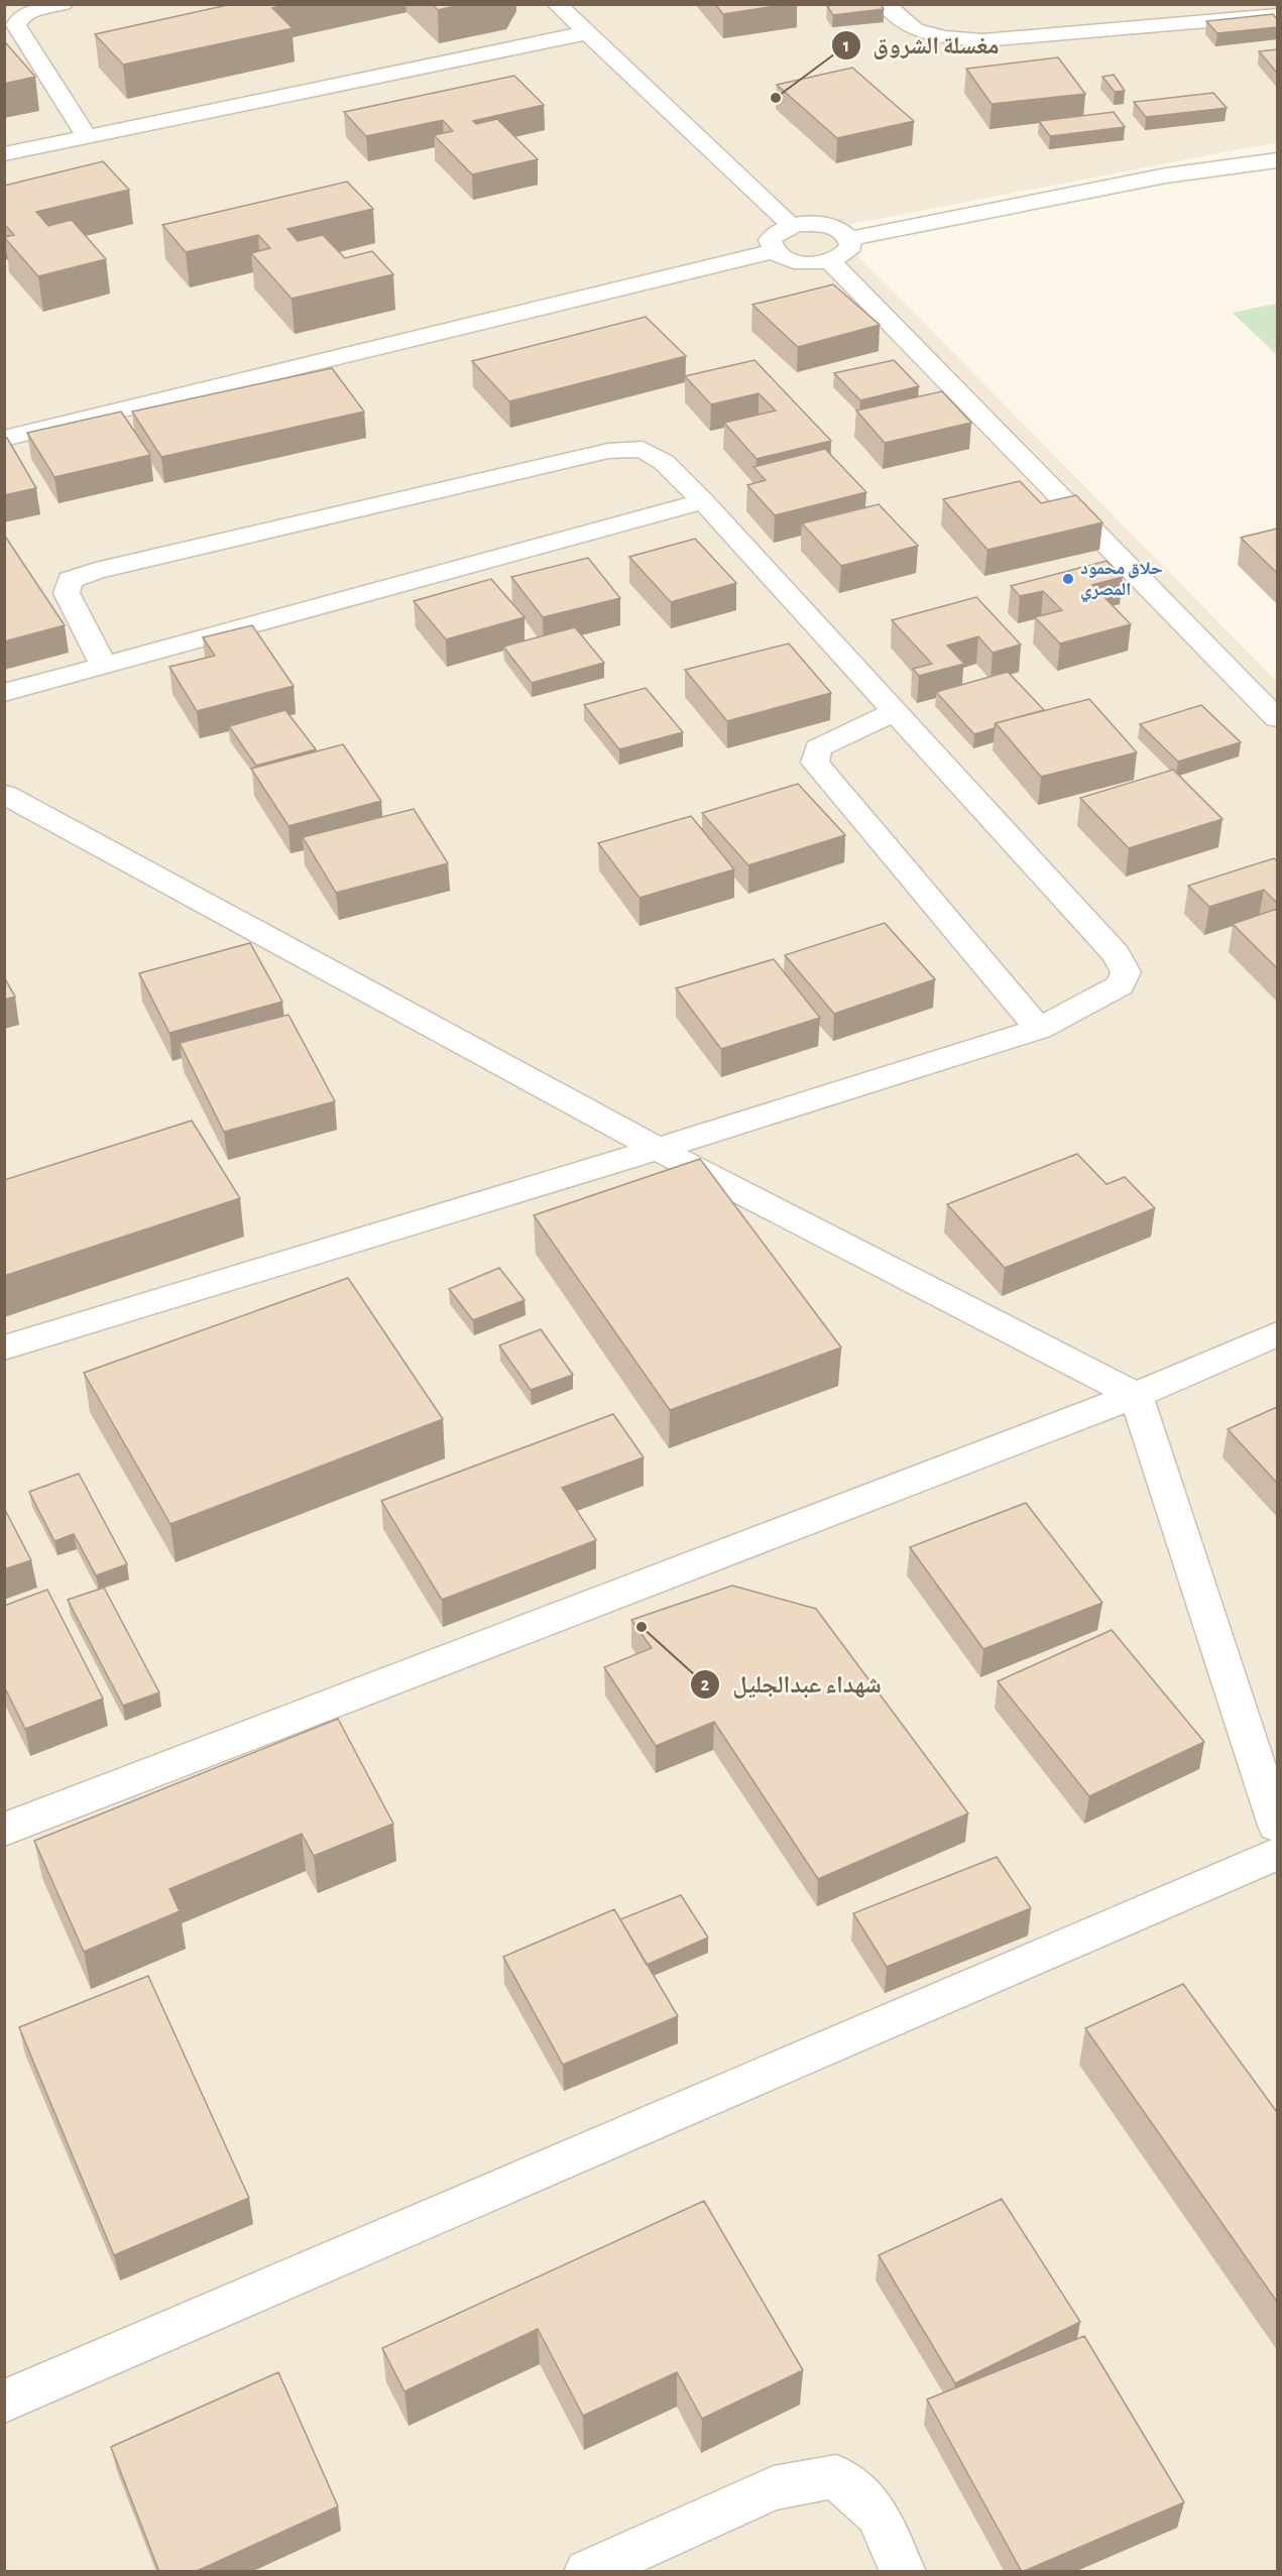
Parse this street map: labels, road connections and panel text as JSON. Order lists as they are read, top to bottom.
{
  "places": ["مغسلة الشروق", "حلاق محمود المصري", "شهداء عبدالجليل"]
}
